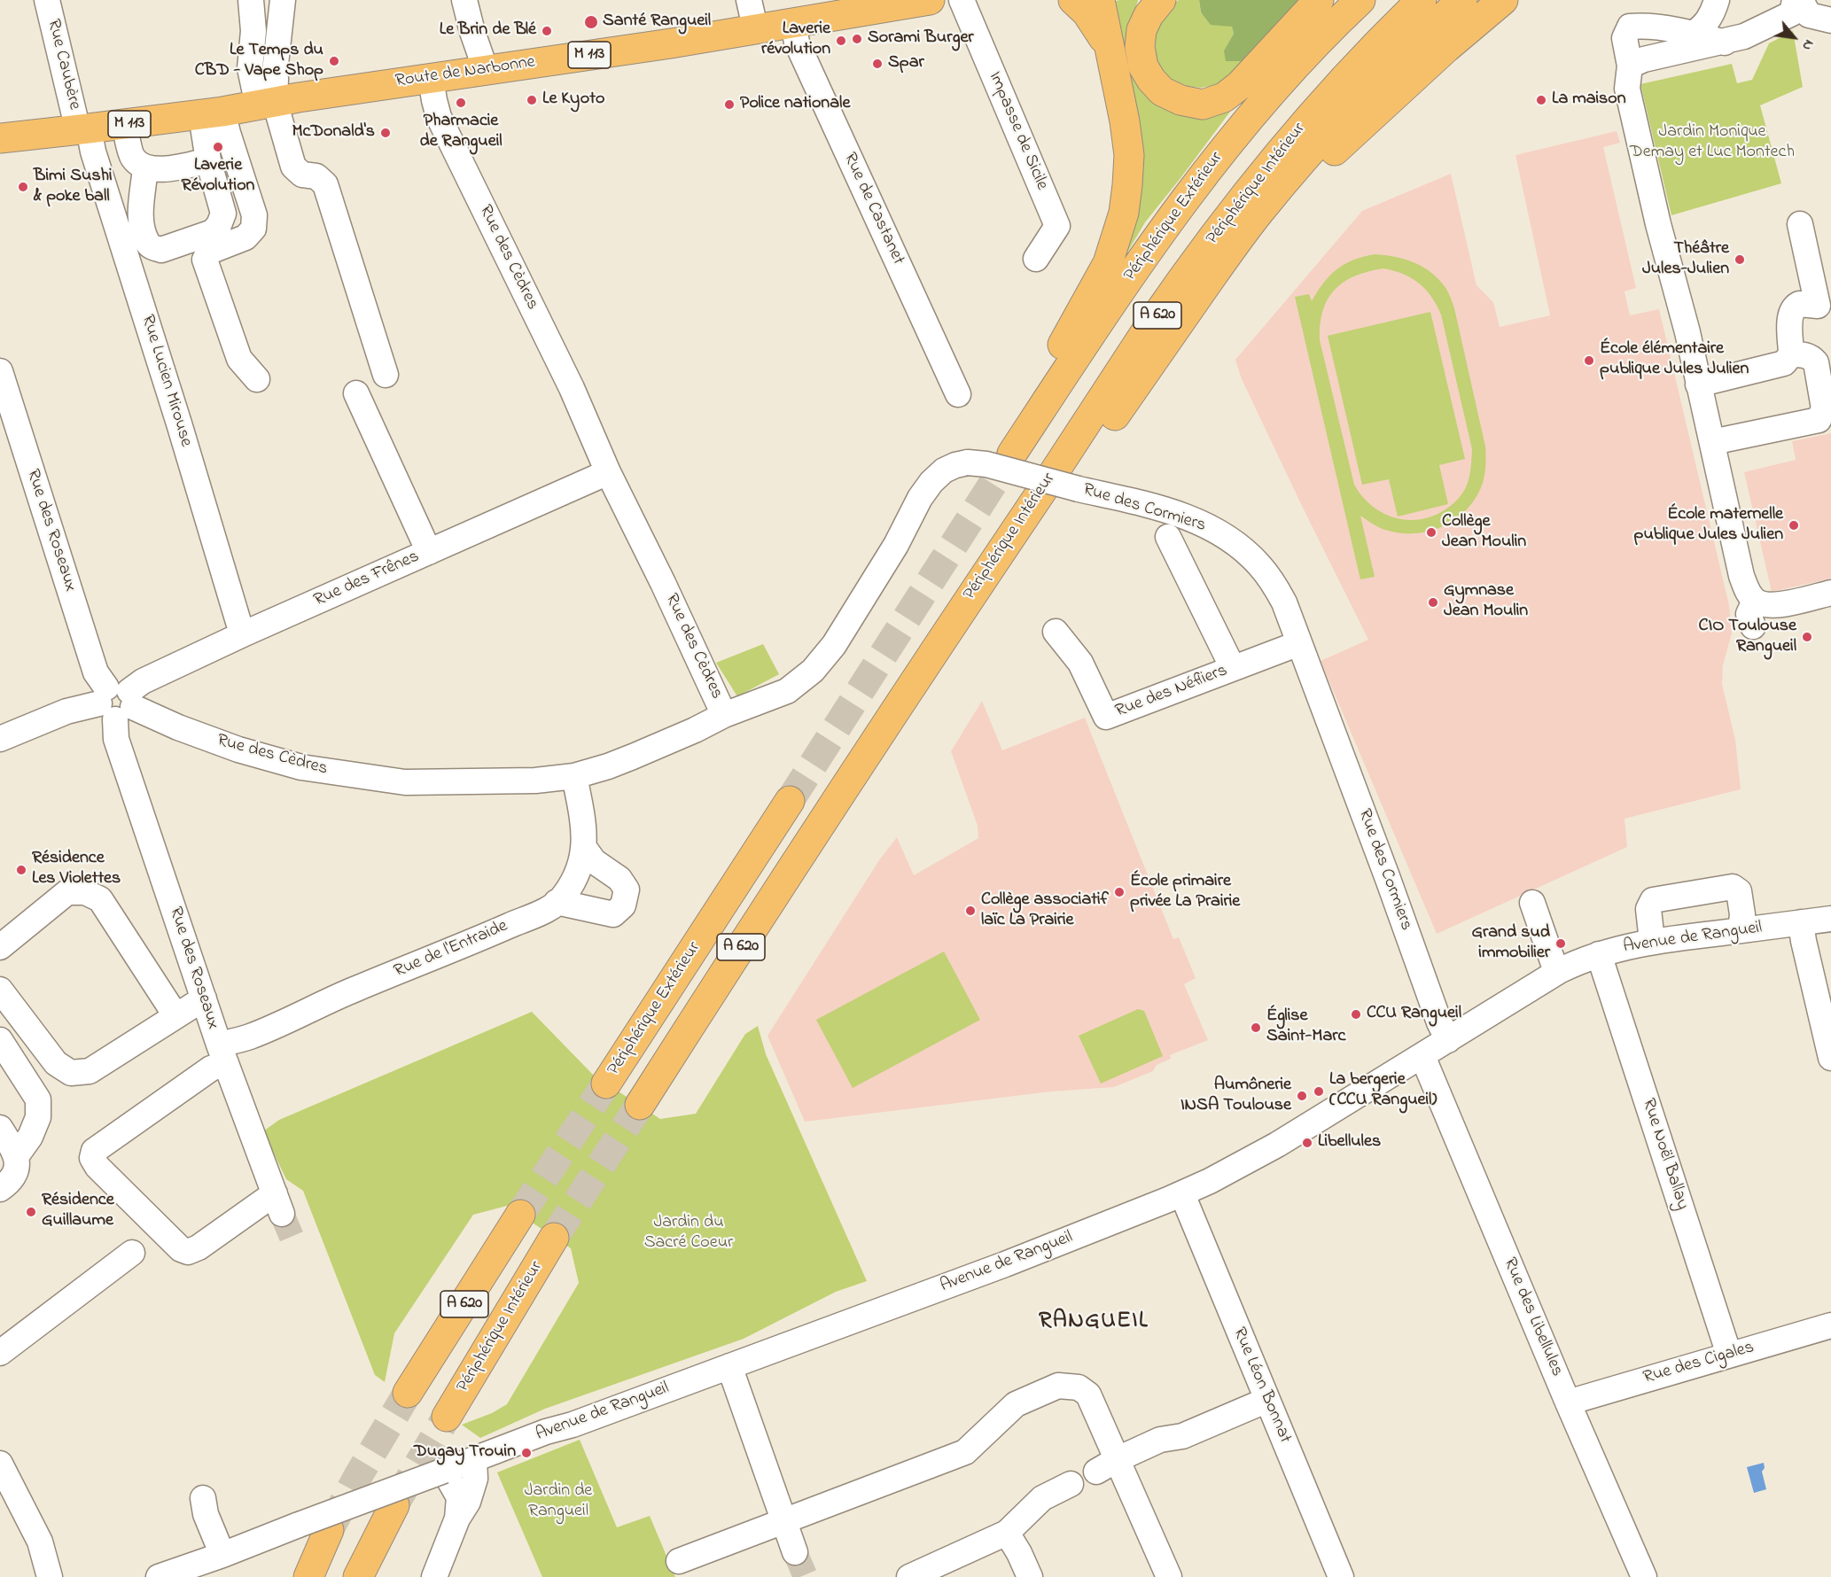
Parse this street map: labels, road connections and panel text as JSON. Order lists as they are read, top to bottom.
{
  "streets": {
    "main road": [
      "M 113",
      "Route de Narbonne",
      "Périphérique Intérieur",
      "Périphérique Extérieur",
      "A 620"
    ],
    "street": [
      "Rue Caubère",
      "Impasse de Sicile",
      "Rue de Castanet",
      "Rue des Cèdres",
      "Rue Lucien Mirouse",
      "Rue des Cormiers",
      "Rue des Roseaux",
      "Rue des Frênes",
      "Rue des Néfliers",
      "Avenue de Rangueil",
      "Rue de l'Entraide",
      "Rue Noël Ballay",
      "Rue des Libellules",
      "Rue des Cigales",
      "Rue Léon Bonnat"
    ]
  },
  "crossings": [
    ["Rue Caubère", "Route de Narbonne"],
    ["Rue Caubère", "Rue Lucien Mirouse"],
    ["Route de Narbonne", "Rue de Castanet"],
    ["Route de Narbonne", "Rue des Cèdres"],
    ["Route de Narbonne", "Rue Lucien Mirouse"],
    ["Rue des Cèdres", "Rue des Cormiers"],
    ["Rue des Cèdres", "Rue des Roseaux"],
    ["Rue des Cèdres", "Rue des Frênes"],
    ["Rue des Cèdres", "Rue de l'Entraide"],
    ["Rue Lucien Mirouse", "Rue des Frênes"],
    ["Rue des Cormiers", "Rue des Néfliers"],
    ["Rue des Cormiers", "Avenue de Rangueil"],
    ["Rue des Roseaux", "Rue des Frênes"],
    ["Rue des Roseaux", "Rue de l'Entraide"],
    ["Avenue de Rangueil", "Rue Noël Ballay"],
    ["Avenue de Rangueil", "Rue des Libellules"],
    ["Avenue de Rangueil", "Rue Léon Bonnat"],
    ["Rue Noël Ballay", "Rue des Cigales"],
    ["Rue des Libellules", "Rue des Cigales"]
  ],
  "districts": ["RANGUEIL"],
  "parks": ["Jardin Monique Demay et Luc Montech", "Jardin du Sacré Coeur", "Jardin de Rangueil"],
  "places": [
    "Santé Rangueil",
    "Le Brin de Blé",
    "Sorami Burger",
    "Laverie révolution",
    "Le Temps du CBD - Vape Shop",
    "Spar",
    "Le Kyoto",
    "La maison",
    "Pharmacie de Rangueil",
    "Police nationale",
    "McDonald's",
    "Laverie Révolution",
    "Bimi Sushi & poke ball",
    "Théâtre Jules-Julien",
    "École élémentaire publique Jules Julien",
    "École maternelle publique Jules Julien",
    "Collège Jean Moulin",
    "Gymnase Jean Moulin",
    "CIO Toulouse Rangueil",
    "Résidence Les Violettes",
    "École primaire privée La Prairie",
    "Collège associatif laïc La Prairie",
    "Grand sud immobilier",
    "CCU Rangueil",
    "Église Saint-Marc",
    "La bergerie (CCU Rangueil)",
    "Aumônerie INSA Toulouse",
    "Libellules",
    "Résidence Guillaume",
    "Dugay Trouin"
  ],
  "north": "bottom right"
}
